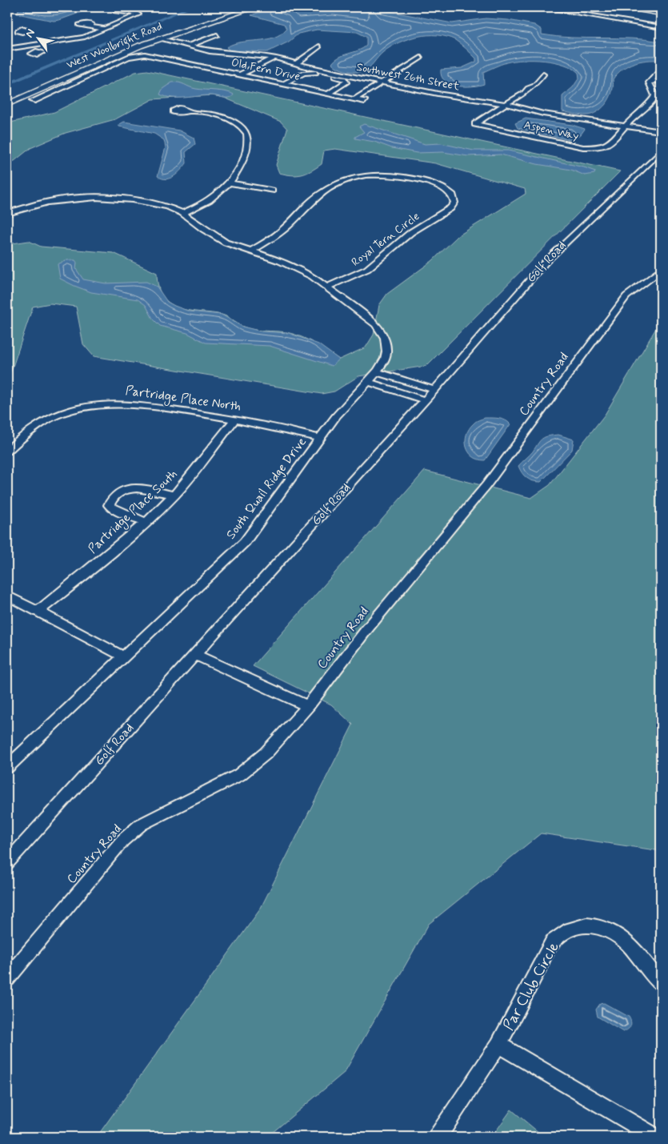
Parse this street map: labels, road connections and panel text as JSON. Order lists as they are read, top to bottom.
{
  "streets": {
    "main road": ["West Woolbright Road"],
    "street": [
      "Old Fern Drive",
      "Southwest 26th Street",
      "Aspen Way",
      "Royal Tern Circle",
      "Golf Road",
      "Country Road",
      "Partridge Place North",
      "South Quail Ridge Drive",
      "Partridge Place South",
      "Par Club Circle"
    ]
  },
  "crossings": [
    ["West Woolbright Road", "Southwest 26th Street"],
    ["Southwest 26th Street", "Aspen Way"],
    ["Royal Tern Circle", "South Quail Ridge Drive"],
    ["Partridge Place North", "South Quail Ridge Drive"],
    ["Partridge Place North", "Partridge Place South"]
  ],
  "north": "top left"
}
